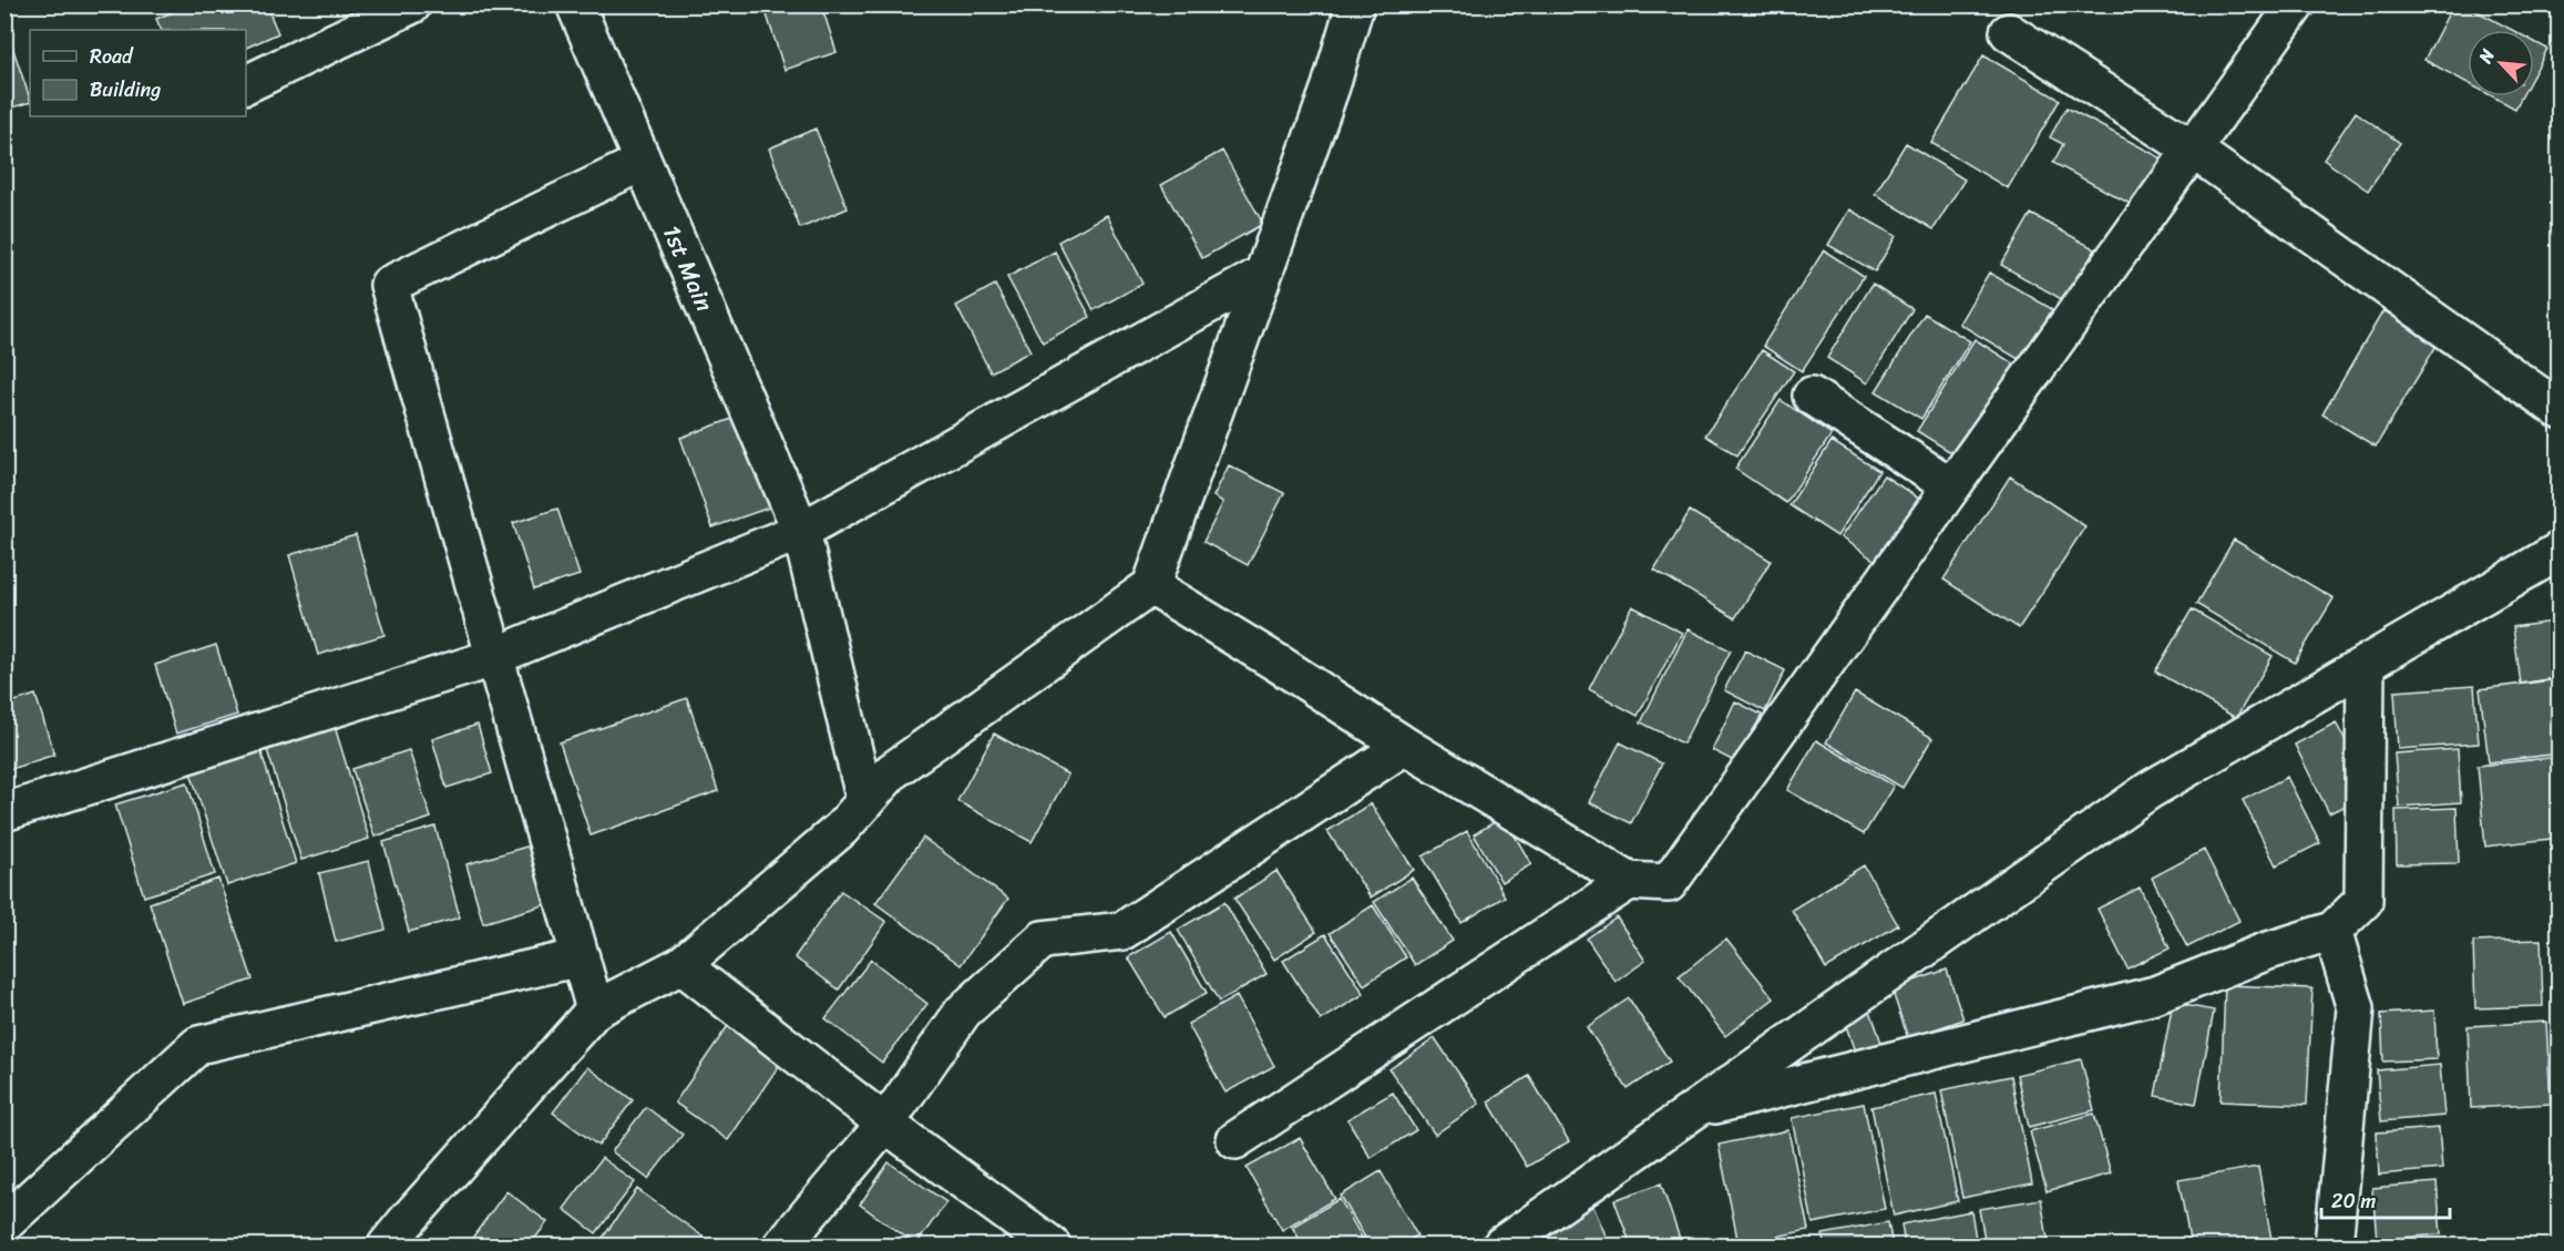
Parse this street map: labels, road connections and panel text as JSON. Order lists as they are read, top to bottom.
{
  "streets": {
    "street": ["1st Main"]
  },
  "legend": ["Road", "Building"],
  "scale_bar": "20 m",
  "north": "top left"
}
